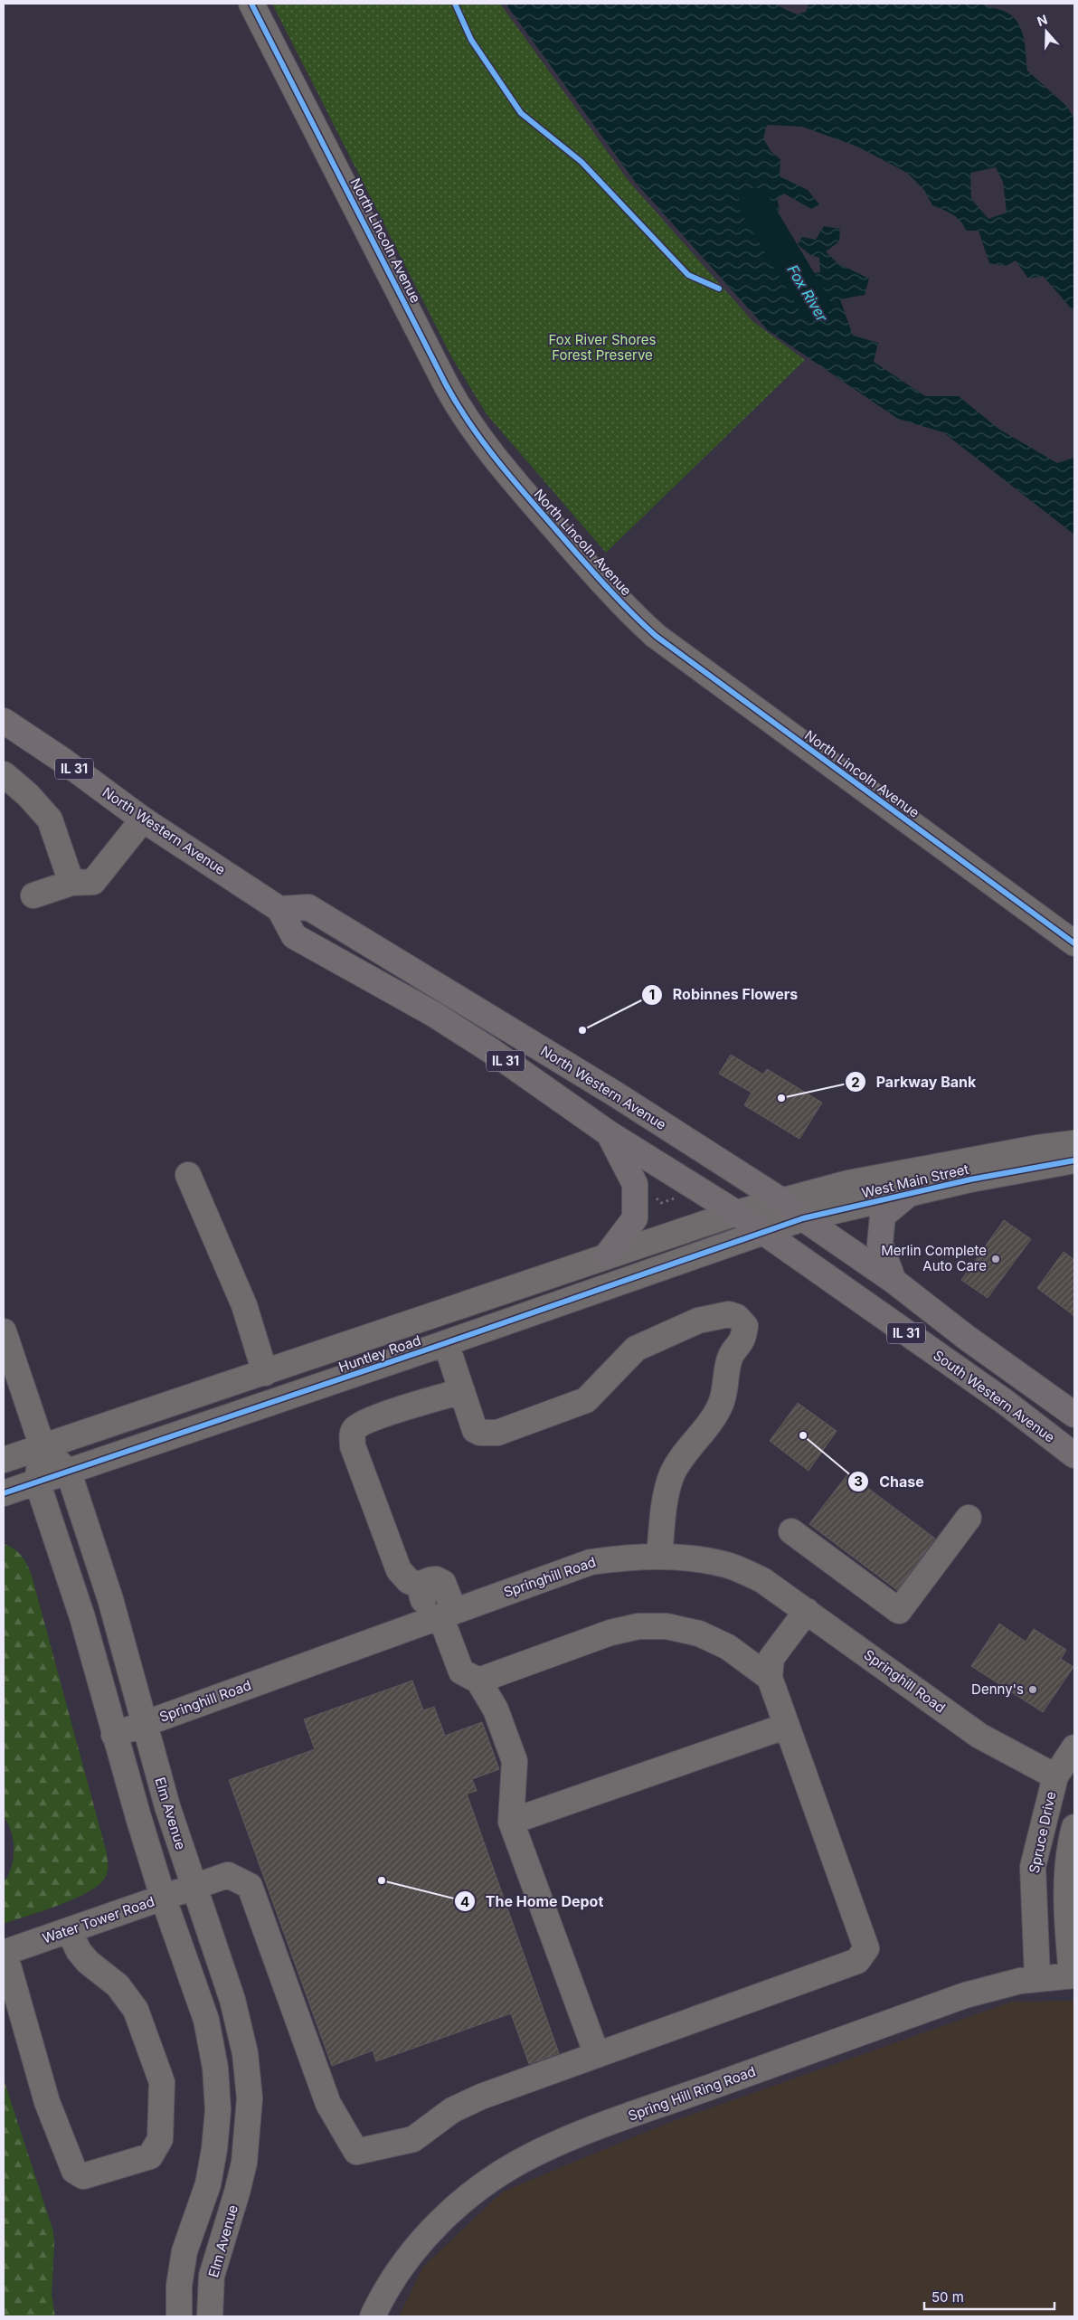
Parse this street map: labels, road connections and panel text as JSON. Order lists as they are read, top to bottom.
{
  "streets": {
    "main road": ["IL 31", "North Western Avenue", "South Western Avenue"],
    "street": [
      "North Lincoln Avenue",
      "West Main Street",
      "Huntley Road",
      "Springhill Road",
      "Elm Avenue",
      "Spruce Drive",
      "Water Tower Road",
      "Spring Hill Ring Road"
    ]
  },
  "crossings": [
    ["North Western Avenue", "West Main Street"],
    ["North Western Avenue", "Huntley Road"],
    ["North Western Avenue", "South Western Avenue"],
    ["West Main Street", "Huntley Road"],
    ["West Main Street", "South Western Avenue"],
    ["Huntley Road", "South Western Avenue"],
    ["Huntley Road", "Elm Avenue"],
    ["Springhill Road", "Elm Avenue"],
    ["Springhill Road", "Spruce Drive"],
    ["Elm Avenue", "Water Tower Road"],
    ["Spruce Drive", "Spring Hill Ring Road"]
  ],
  "water": ["Fox River"],
  "parks": ["Fox River Shores Forest Preserve"],
  "places": [
    "Robinnes Flowers",
    "Parkway Bank",
    "Merlin Complete Auto Care",
    "Chase",
    "Denny's",
    "The Home Depot"
  ],
  "scale_bar": "50 m",
  "north": "top"
}
